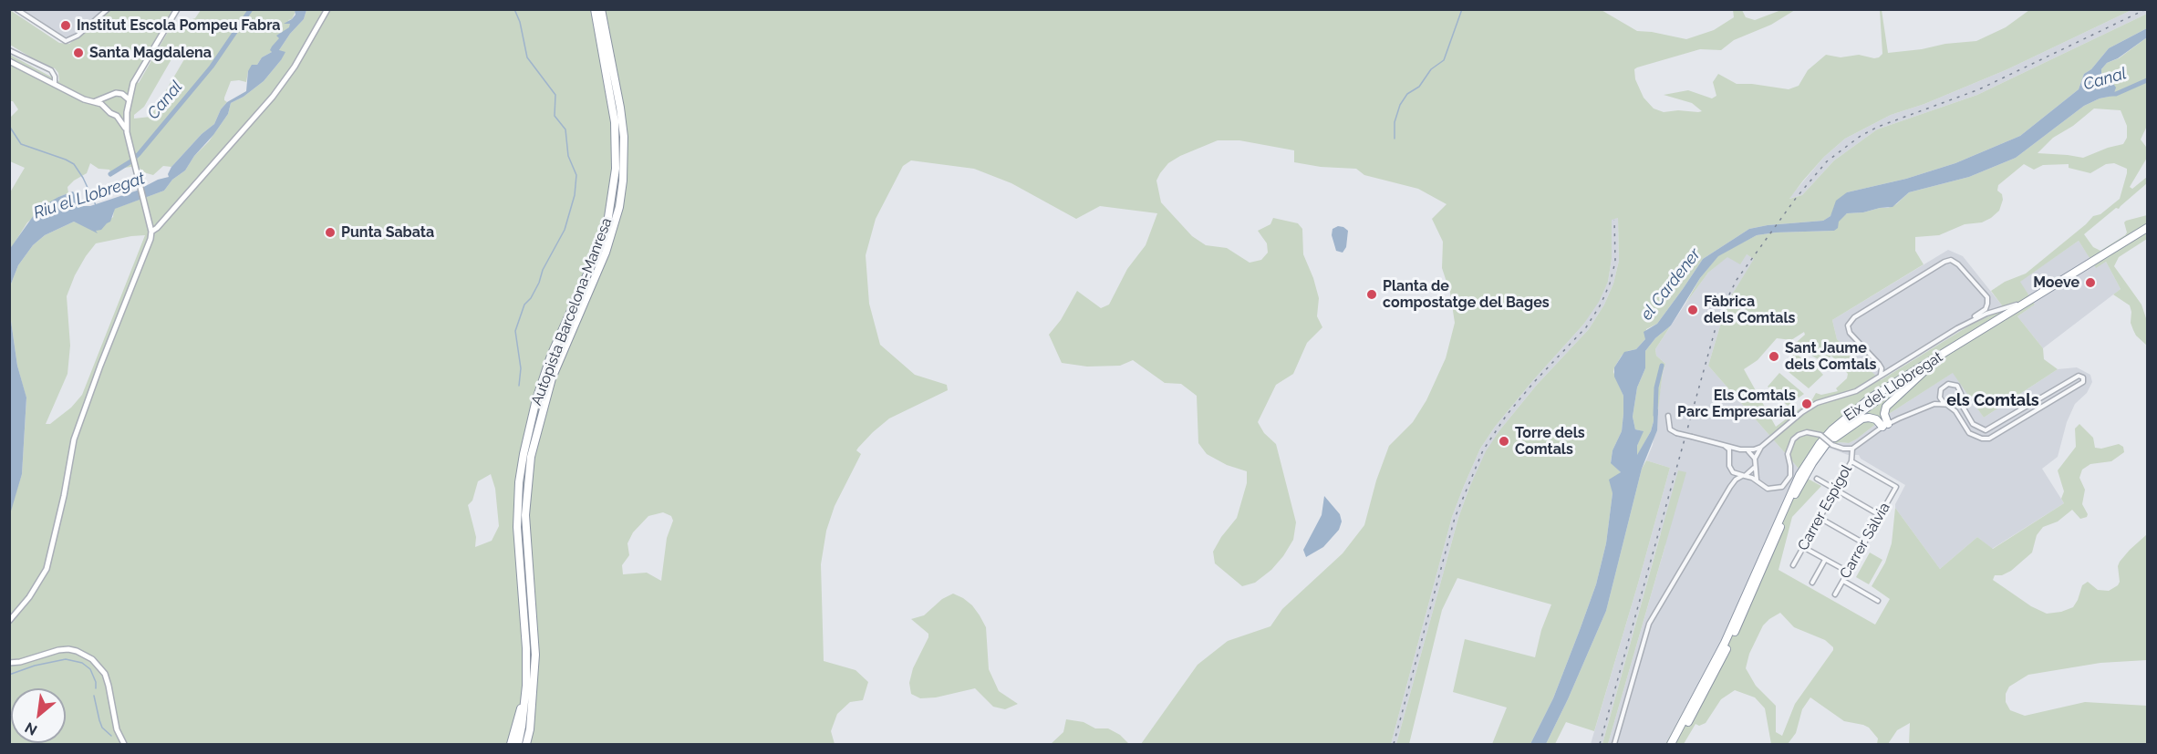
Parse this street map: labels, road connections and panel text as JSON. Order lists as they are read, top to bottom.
{
  "streets": {
    "highway": ["Autopista Barcelona-Manresa", "Eix del Llobregat"],
    "street": ["Carrer Espígol", "Carrer Sàlvia"]
  },
  "crossings": [
    ["Carrer Espígol", "Carrer Sàlvia"]
  ],
  "districts": ["els Comtals"],
  "water": ["Canal", "Riu el Llobregat", "el Cardener"],
  "places": [
    "Institut Escola Pompeu Fabra",
    "Santa Magdalena",
    "Punta Sabata",
    "Moeve",
    "Planta de compostatge del Bages",
    "Fàbrica dels Comtals",
    "Sant Jaume dels Comtals",
    "Els Comtals Parc Empresarial",
    "Torre dels Comtals"
  ],
  "north": "bottom left"
}
